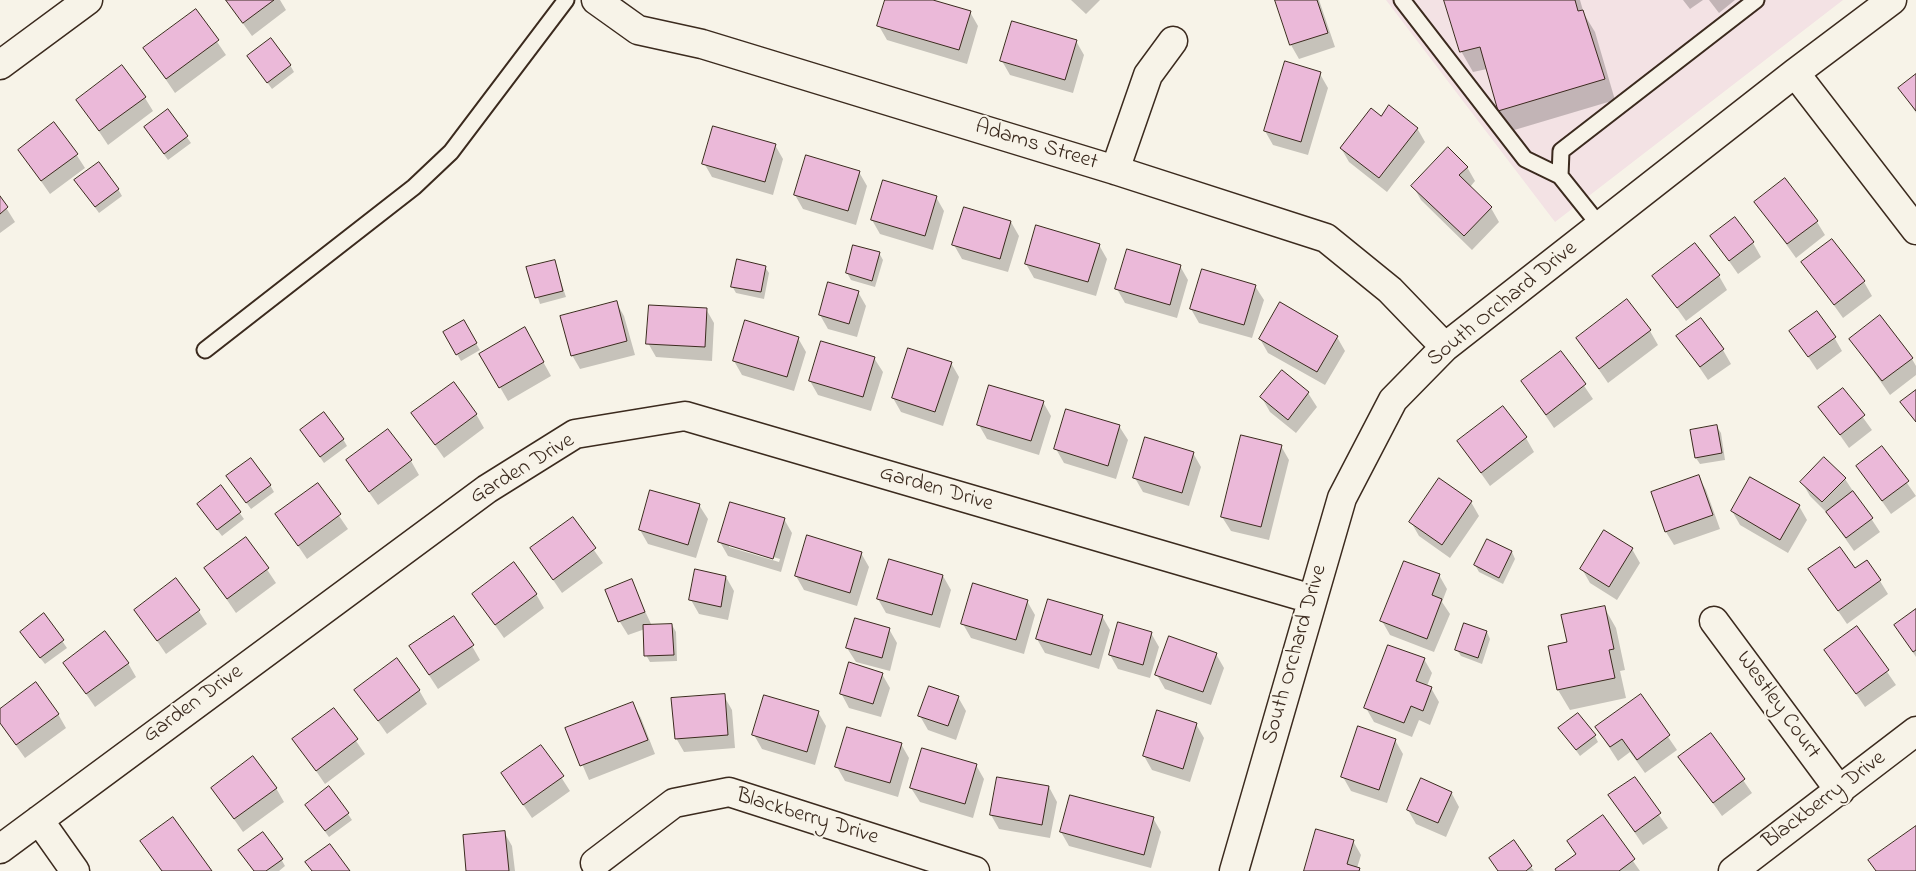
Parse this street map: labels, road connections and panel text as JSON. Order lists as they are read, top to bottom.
{
  "streets": {
    "street": [
      "Adams Street",
      "South Orchard Drive",
      "Garden Drive",
      "Westley Court",
      "Blackberry Drive"
    ]
  },
  "crossings": [
    ["Adams Street", "South Orchard Drive"],
    ["South Orchard Drive", "Garden Drive"],
    ["Westley Court", "Blackberry Drive"]
  ]
}
